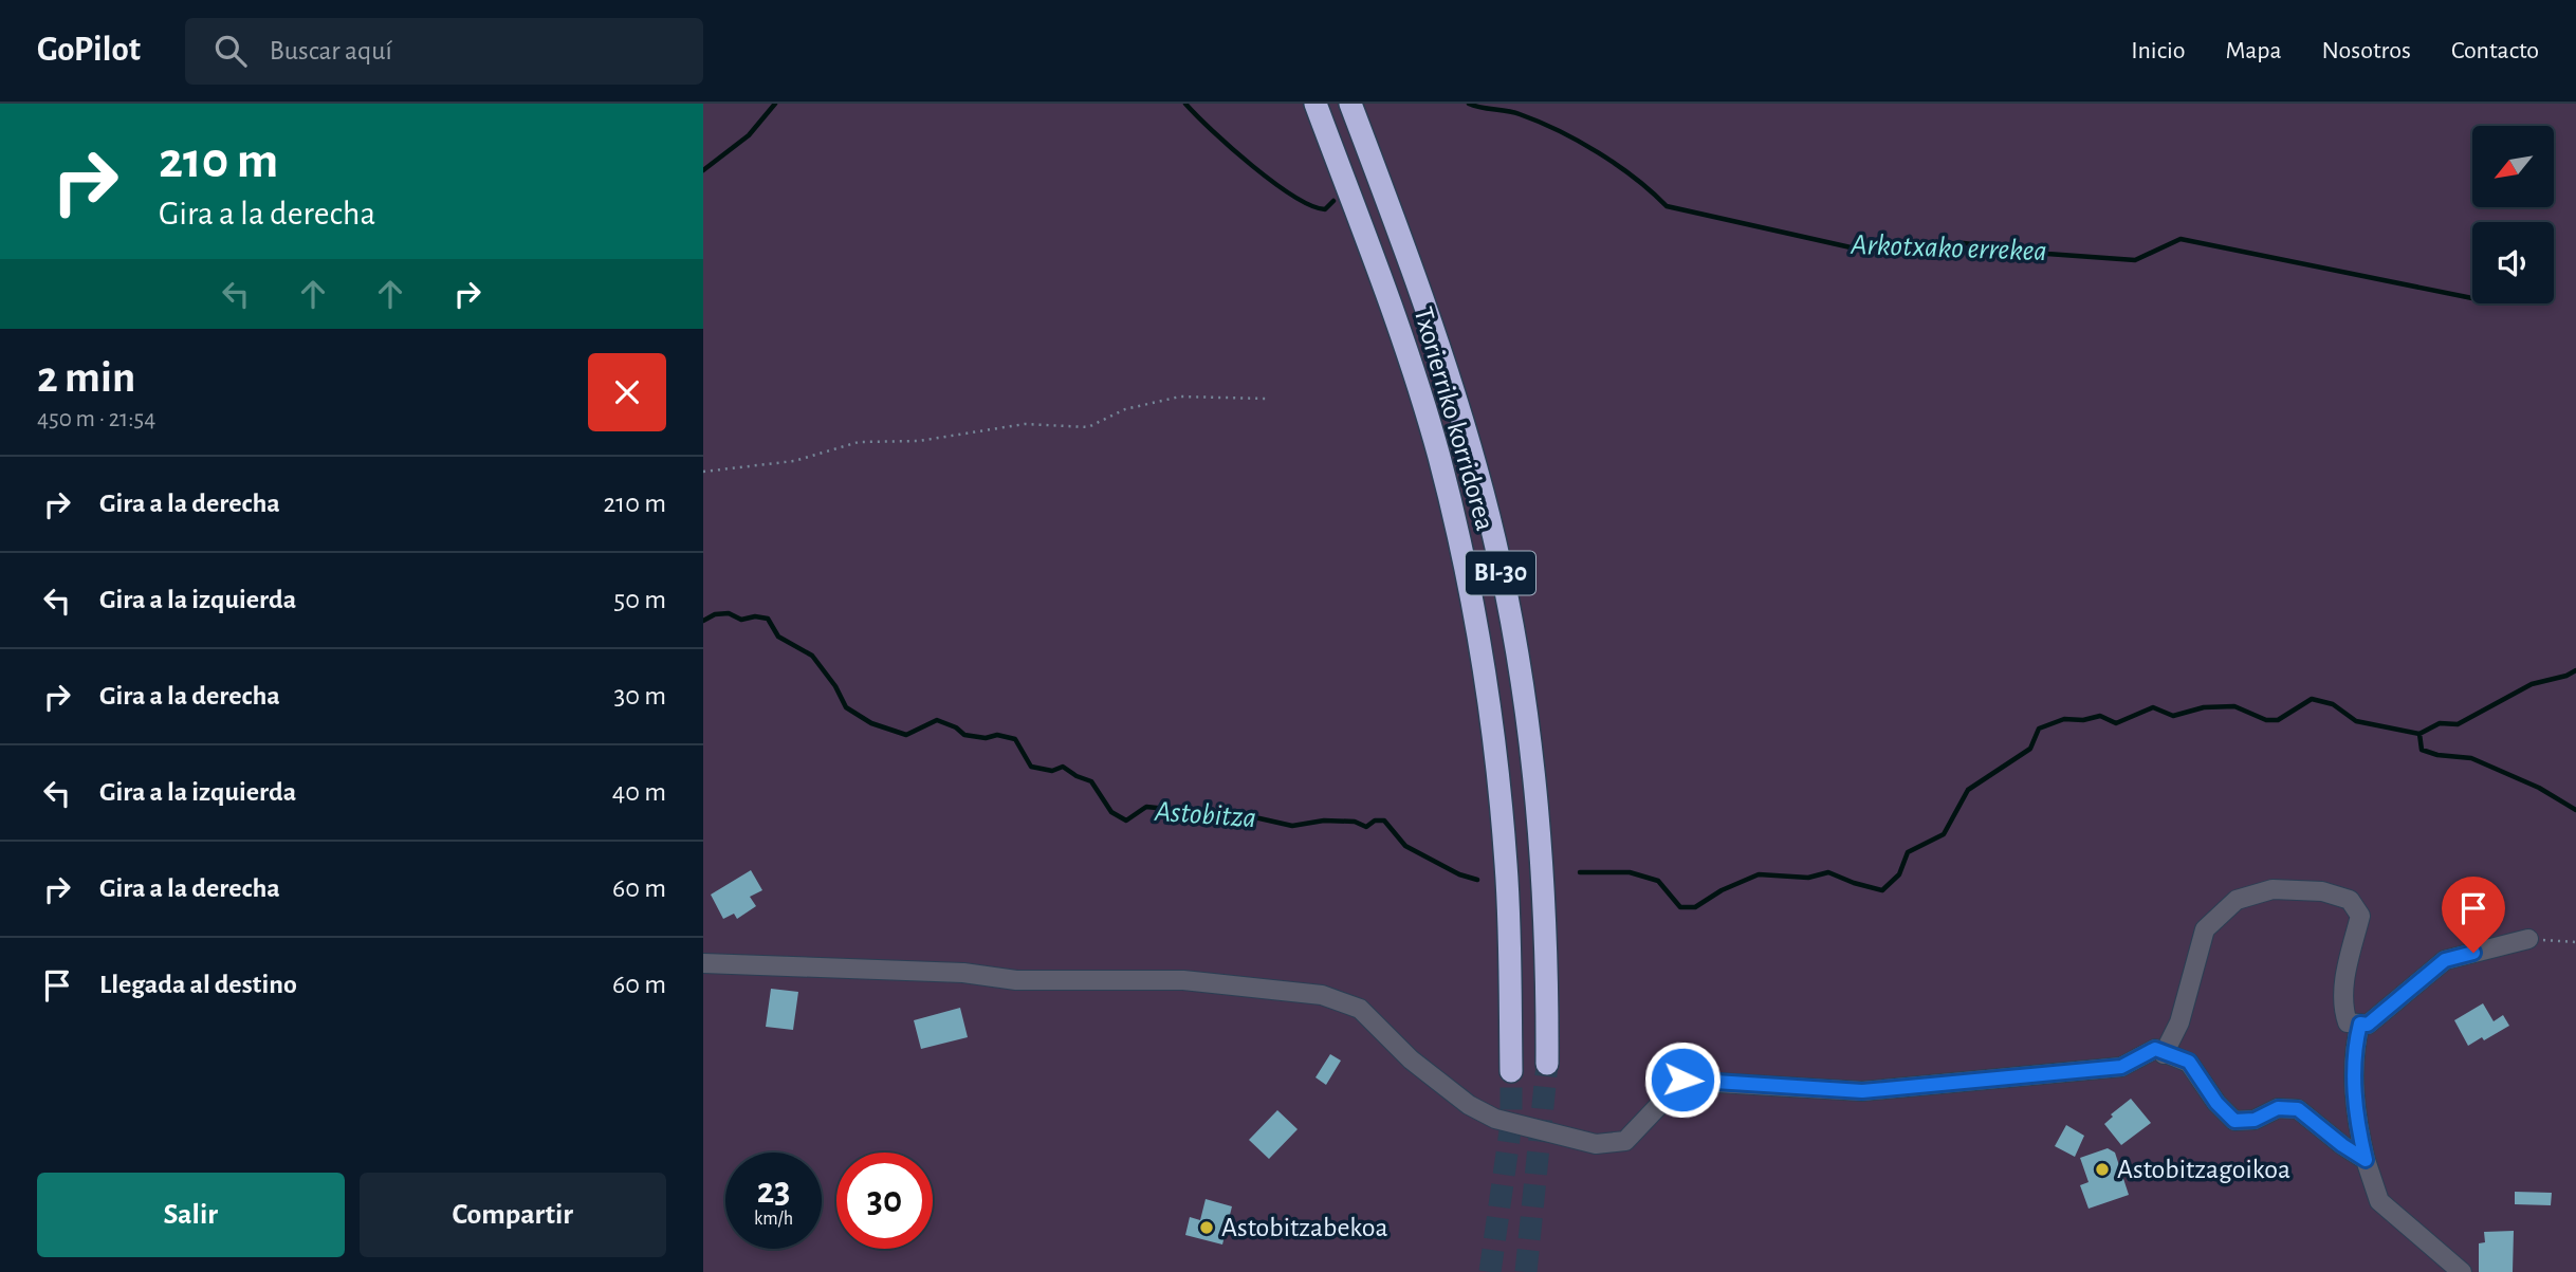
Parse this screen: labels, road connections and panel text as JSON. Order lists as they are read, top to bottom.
{
  "streets": {
    "highway": ["Txorierriko korridorea", "BI-30"]
  },
  "water": ["Arkotxako errekea", "Astobitza"],
  "places": ["Astobitzagoikoa", "Astobitzabekoa"],
  "north": "bottom left",
  "page": {
    "header": "GoPilot",
    "search": "Buscar aquí",
    "nav": [
      "Inicio",
      "Mapa",
      "Nosotros",
      "Contacto"
    ],
    "turn": ["210 m", "Gira a la derecha"],
    "heading": ["2 min", "450 m · 21:54"],
    "list": [
      {
        "name": "Gira a la derecha",
        "value": "210 m"
      },
      {
        "name": "Gira a la izquierda",
        "value": "50 m"
      },
      {
        "name": "Gira a la derecha",
        "value": "30 m"
      },
      {
        "name": "Gira a la izquierda",
        "value": "40 m"
      },
      {
        "name": "Gira a la derecha",
        "value": "60 m"
      },
      {
        "name": "Llegada al destino",
        "value": "60 m"
      }
    ],
    "speed": "23 km/h",
    "limit": "30",
    "buttons": ["Salir", "Compartir"]
  }
}
